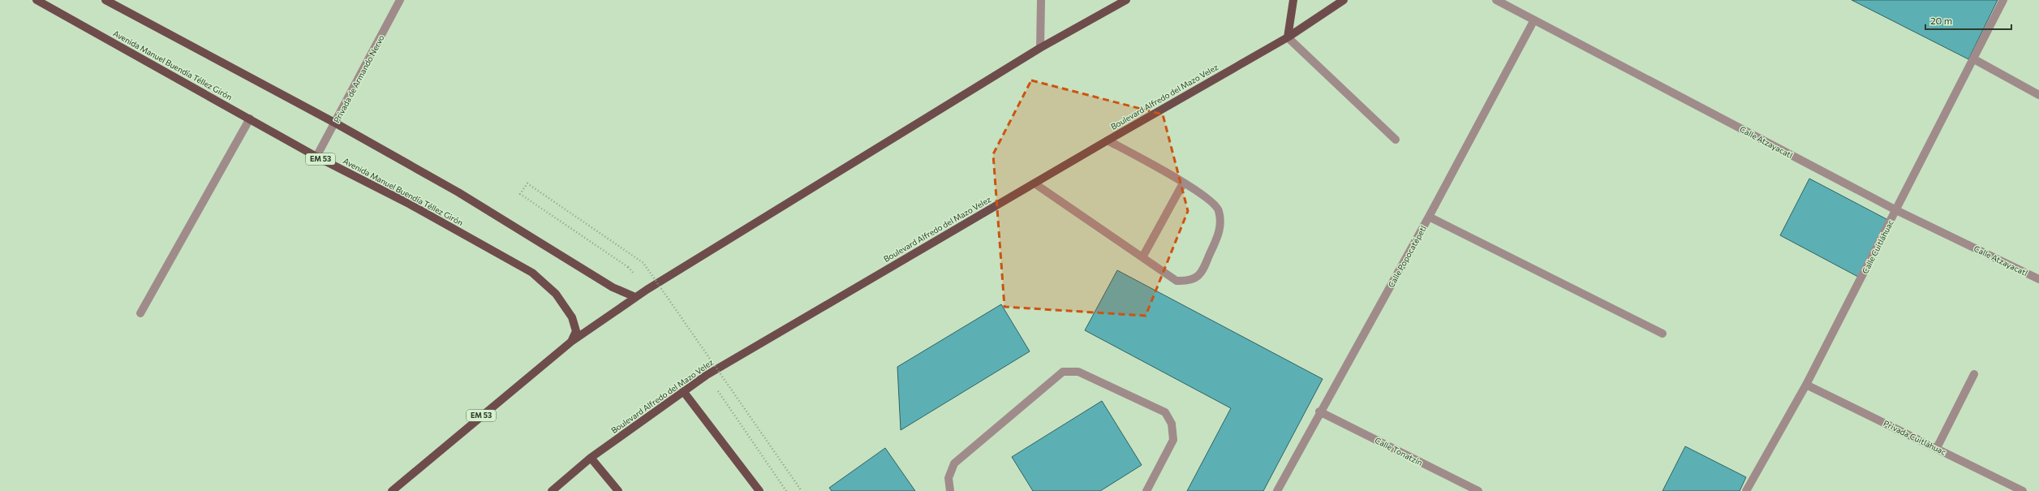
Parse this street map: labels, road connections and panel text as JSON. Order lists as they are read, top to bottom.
{
  "streets": {
    "main road": ["Avenida Manuel Buendía Téllez Girón", "Boulevard Alfredo del Mazo Velez", "EM 53"],
    "street": [
      "Privada de Armando Nervo",
      "Calle Atzayacatl",
      "Calle Cuitláhuac",
      "Calle Popocatépetl",
      "Privada Cuitláhuac",
      "Calle Tonatzin"
    ]
  },
  "crossings": [
    ["Avenida Manuel Buendía Téllez Girón", "Privada de Armando Nervo"],
    ["Avenida Manuel Buendía Téllez Girón", "EM 53"],
    ["Calle Atzayacatl", "Calle Cuitláhuac"],
    ["Calle Atzayacatl", "Calle Popocatépetl"],
    ["Calle Cuitláhuac", "Privada Cuitláhuac"],
    ["Calle Popocatépetl", "Calle Tonatzin"]
  ],
  "scale_bar": "20 m"
}
